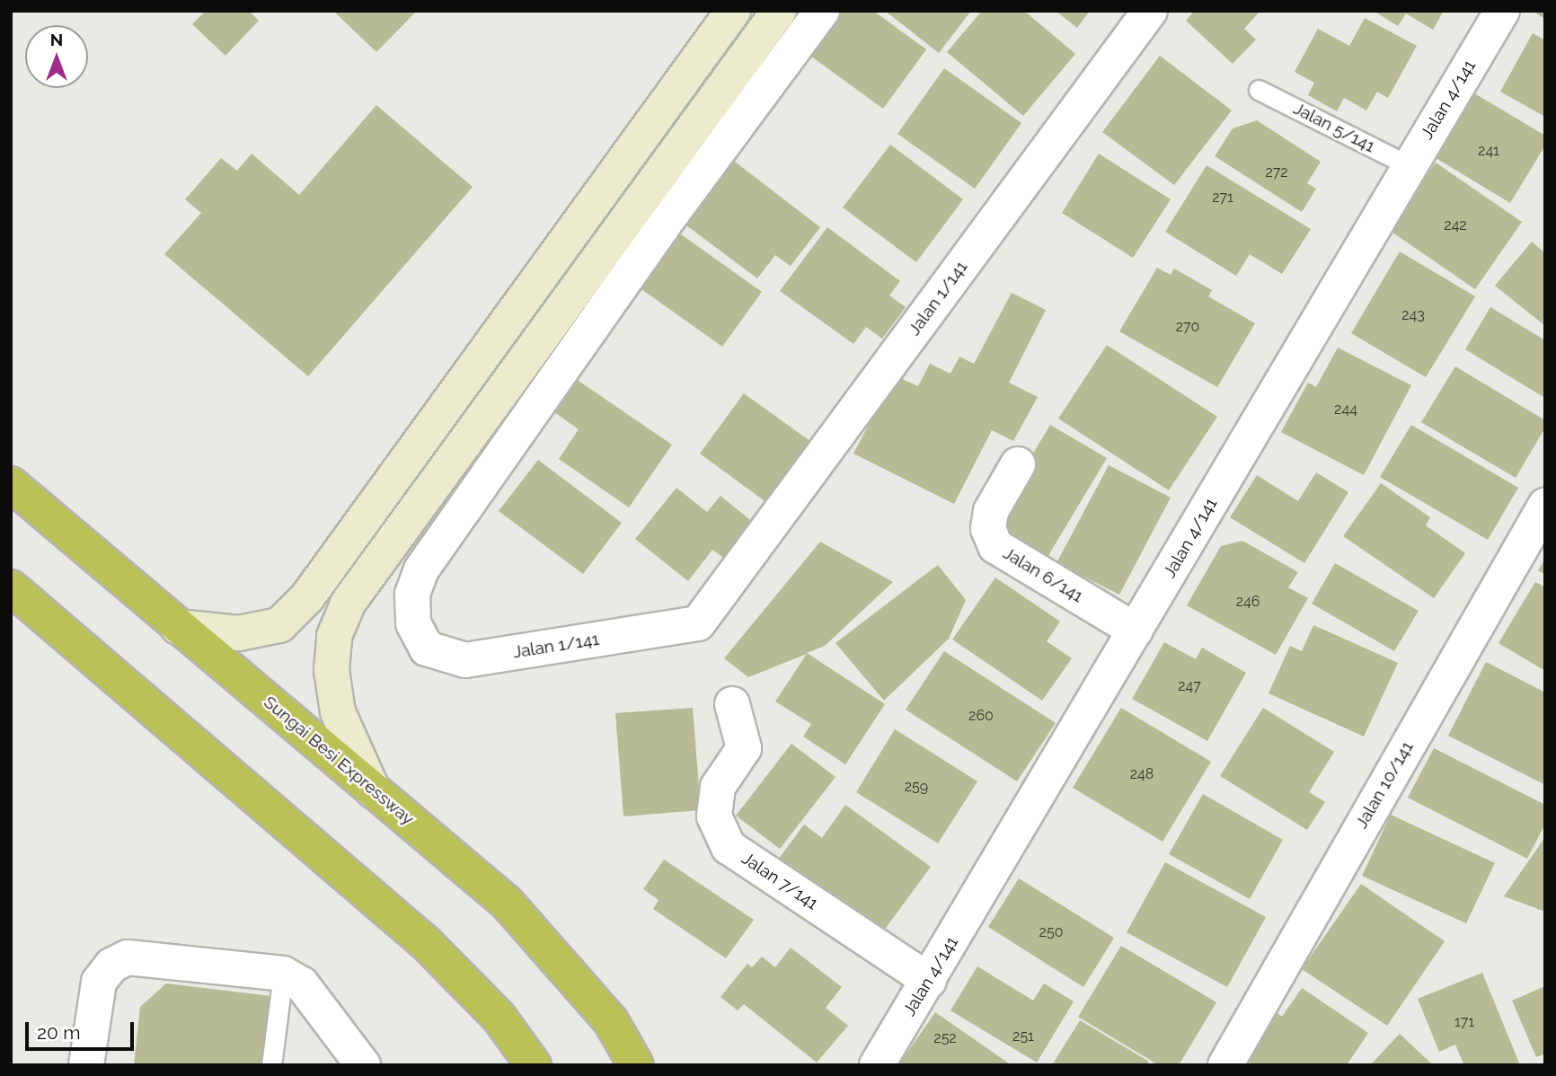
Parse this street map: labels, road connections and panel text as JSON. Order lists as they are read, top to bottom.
{
  "streets": {
    "highway": ["Sungai Besi Expressway"],
    "street": [
      "Jalan 4/141",
      "Jalan 1/141",
      "Jalan 6/141",
      "Jalan 10/141",
      "Jalan 7/141"
    ],
    "lane": ["Jalan 5/141"]
  },
  "crossings": [
    ["Jalan 4/141", "Jalan 5/141"],
    ["Jalan 4/141", "Jalan 6/141"],
    ["Jalan 4/141", "Jalan 7/141"]
  ],
  "house_numbers": [
    "241",
    "272",
    "271",
    "242",
    "243",
    "270",
    "244",
    "246",
    "247",
    "260",
    "248",
    "259",
    "250",
    "171",
    "251",
    "252"
  ],
  "scale_bar": "20 m",
  "north": "top"
}
